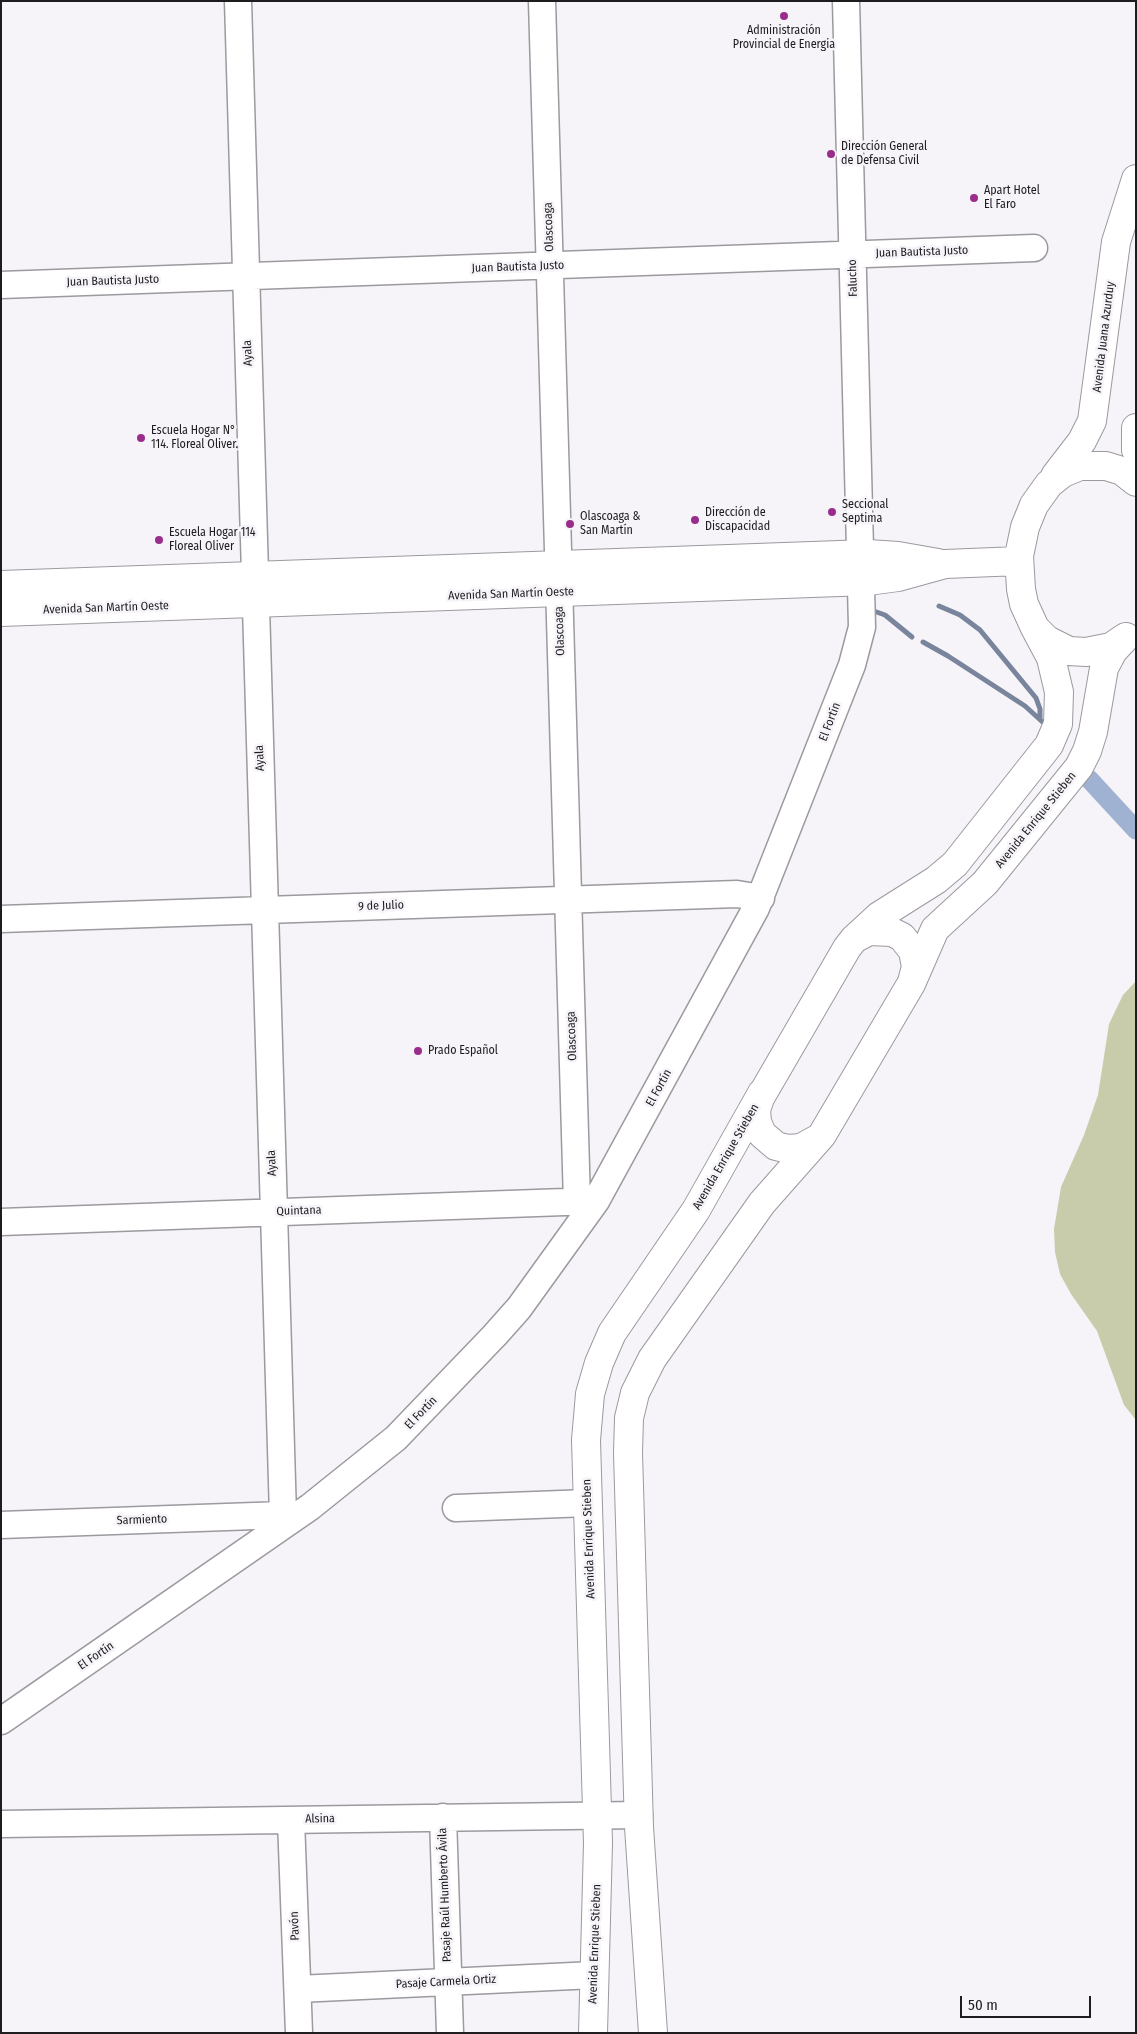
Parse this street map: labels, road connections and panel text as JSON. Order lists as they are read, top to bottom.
{
  "streets": {
    "main road": ["Avenida Juana Azurduy", "Avenida San Martín Oeste", "Avenida Enrique Stieben"],
    "street": [
      "Olascoaga",
      "Juan Bautista Justo",
      "Falucho",
      "Ayala",
      "El Fortín",
      "9 de Julio",
      "Quintana",
      "Sarmiento",
      "Alsina",
      "Pasaje Raúl Humberto Ávila",
      "Pavón",
      "Pasaje Carmela Ortiz"
    ]
  },
  "crossings": [
    ["Olascoaga", "Juan Bautista Justo"],
    ["Olascoaga", "Avenida San Martín Oeste"],
    ["Olascoaga", "El Fortín"],
    ["Olascoaga", "9 de Julio"],
    ["Olascoaga", "Quintana"],
    ["Juan Bautista Justo", "Falucho"],
    ["Juan Bautista Justo", "Ayala"],
    ["Falucho", "El Fortín"],
    ["Avenida Juana Azurduy", "Avenida San Martín Oeste"],
    ["Avenida Juana Azurduy", "Avenida Enrique Stieben"],
    ["Ayala", "Avenida San Martín Oeste"],
    ["Ayala", "El Fortín"],
    ["Ayala", "9 de Julio"],
    ["Ayala", "Quintana"],
    ["Ayala", "Sarmiento"],
    ["Avenida San Martín Oeste", "El Fortín"],
    ["El Fortín", "9 de Julio"],
    ["El Fortín", "Quintana"],
    ["El Fortín", "Sarmiento"],
    ["Avenida Enrique Stieben", "Alsina"],
    ["Avenida Enrique Stieben", "Pasaje Carmela Ortiz"],
    ["Alsina", "Pasaje Raúl Humberto Ávila"],
    ["Alsina", "Pavón"],
    ["Pasaje Raúl Humberto Ávila", "Pasaje Carmela Ortiz"],
    ["Pavón", "Pasaje Carmela Ortiz"]
  ],
  "places": [
    "Administración Provincial de Energia",
    "Dirección General de Defensa Civil",
    "Apart Hotel El Faro",
    "Escuela Hogar N° 114. Floreal Oliver.",
    "Seccional Septima",
    "Dirección de Discapacidad",
    "Olascoaga & San Martín",
    "Escuela Hogar 114 Floreal Oliver",
    "Prado Español"
  ],
  "scale_bar": "50 m"
}
